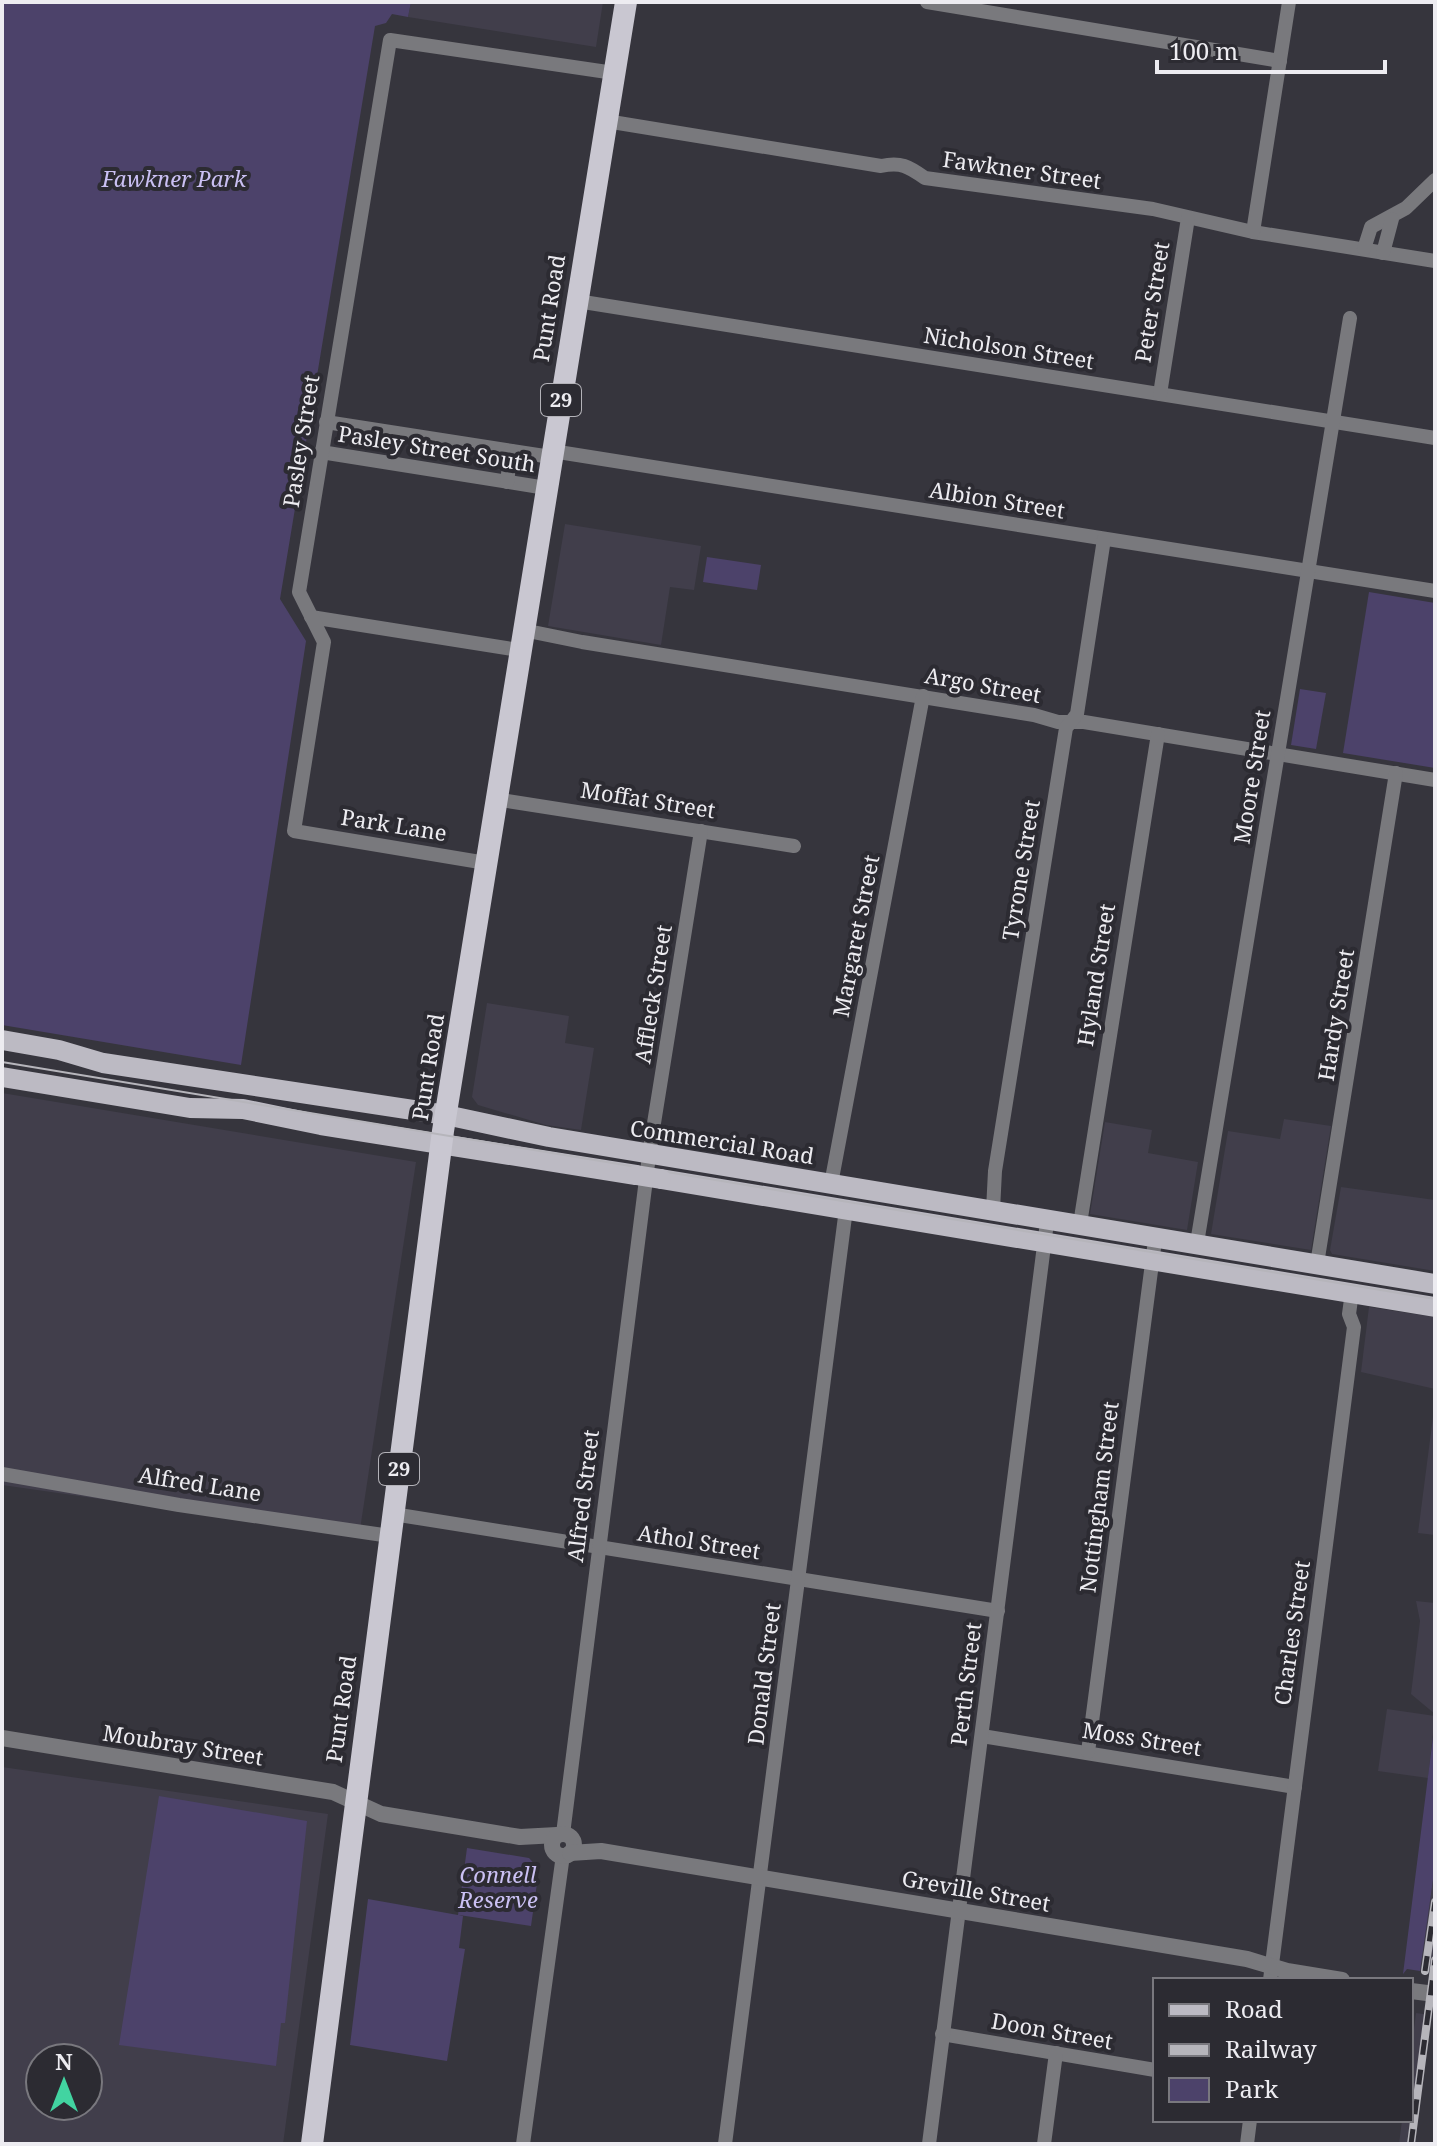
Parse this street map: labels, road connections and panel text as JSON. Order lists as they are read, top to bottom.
{
  "streets": {
    "highway": ["Punt Road", "29"],
    "main road": ["Commercial Road"],
    "street": [
      "Fawkner Street",
      "Peter Street",
      "Nicholson Street",
      "Pasley Street",
      "Pasley Street South",
      "Albion Street",
      "Argo Street",
      "Moore Street",
      "Moffat Street",
      "Park Lane",
      "Tyrone Street",
      "Margaret Street",
      "Hyland Street",
      "Affleck Street",
      "Hardy Street",
      "Alfred Lane",
      "Alfred Street",
      "Nottingham Street",
      "Athol Street",
      "Charles Street",
      "Donald Street",
      "Perth Street",
      "Moss Street",
      "Moubray Street",
      "Greville Street",
      "Doon Street"
    ]
  },
  "crossings": [
    ["Fawkner Street", "Peter Street"],
    ["Fawkner Street", "Punt Road"],
    ["Peter Street", "Nicholson Street"],
    ["Punt Road", "Nicholson Street"],
    ["Punt Road", "Pasley Street"],
    ["Punt Road", "Pasley Street South"],
    ["Punt Road", "Albion Street"],
    ["Punt Road", "Argo Street"],
    ["Punt Road", "Moffat Street"],
    ["Punt Road", "Park Lane"],
    ["Punt Road", "Commercial Road"],
    ["Punt Road", "Alfred Lane"],
    ["Punt Road", "Athol Street"],
    ["Punt Road", "Moubray Street"],
    ["Punt Road", "Greville Street"],
    ["Nicholson Street", "Moore Street"],
    ["Pasley Street", "Pasley Street South"],
    ["Pasley Street", "Argo Street"],
    ["Pasley Street", "Park Lane"],
    ["Pasley Street South", "Albion Street"],
    ["Albion Street", "Moore Street"],
    ["Albion Street", "Tyrone Street"],
    ["Argo Street", "Moore Street"],
    ["Argo Street", "Tyrone Street"],
    ["Argo Street", "Margaret Street"],
    ["Argo Street", "Hyland Street"],
    ["Argo Street", "Hardy Street"],
    ["Moore Street", "Commercial Road"],
    ["Moffat Street", "Affleck Street"],
    ["Tyrone Street", "Commercial Road"],
    ["Margaret Street", "Commercial Road"],
    ["Hyland Street", "Commercial Road"],
    ["Affleck Street", "Commercial Road"],
    ["Affleck Street", "Alfred Street"],
    ["Hardy Street", "Commercial Road"],
    ["Commercial Road", "Alfred Street"],
    ["Commercial Road", "Nottingham Street"],
    ["Commercial Road", "Charles Street"],
    ["Commercial Road", "Donald Street"],
    ["Commercial Road", "Perth Street"],
    ["Alfred Lane", "Athol Street"],
    ["Alfred Street", "Athol Street"],
    ["Alfred Street", "Greville Street"],
    ["Nottingham Street", "Moss Street"],
    ["Athol Street", "Donald Street"],
    ["Athol Street", "Perth Street"],
    ["Charles Street", "Moss Street"],
    ["Charles Street", "Greville Street"],
    ["Donald Street", "Greville Street"],
    ["Perth Street", "Moss Street"],
    ["Perth Street", "Greville Street"],
    ["Perth Street", "Doon Street"],
    ["Moubray Street", "Greville Street"]
  ],
  "parks": ["Fawkner Park", "Connell Reserve"],
  "legend": ["Road", "Railway", "Park"],
  "scale_bar": "100 m",
  "north": "top"
}
